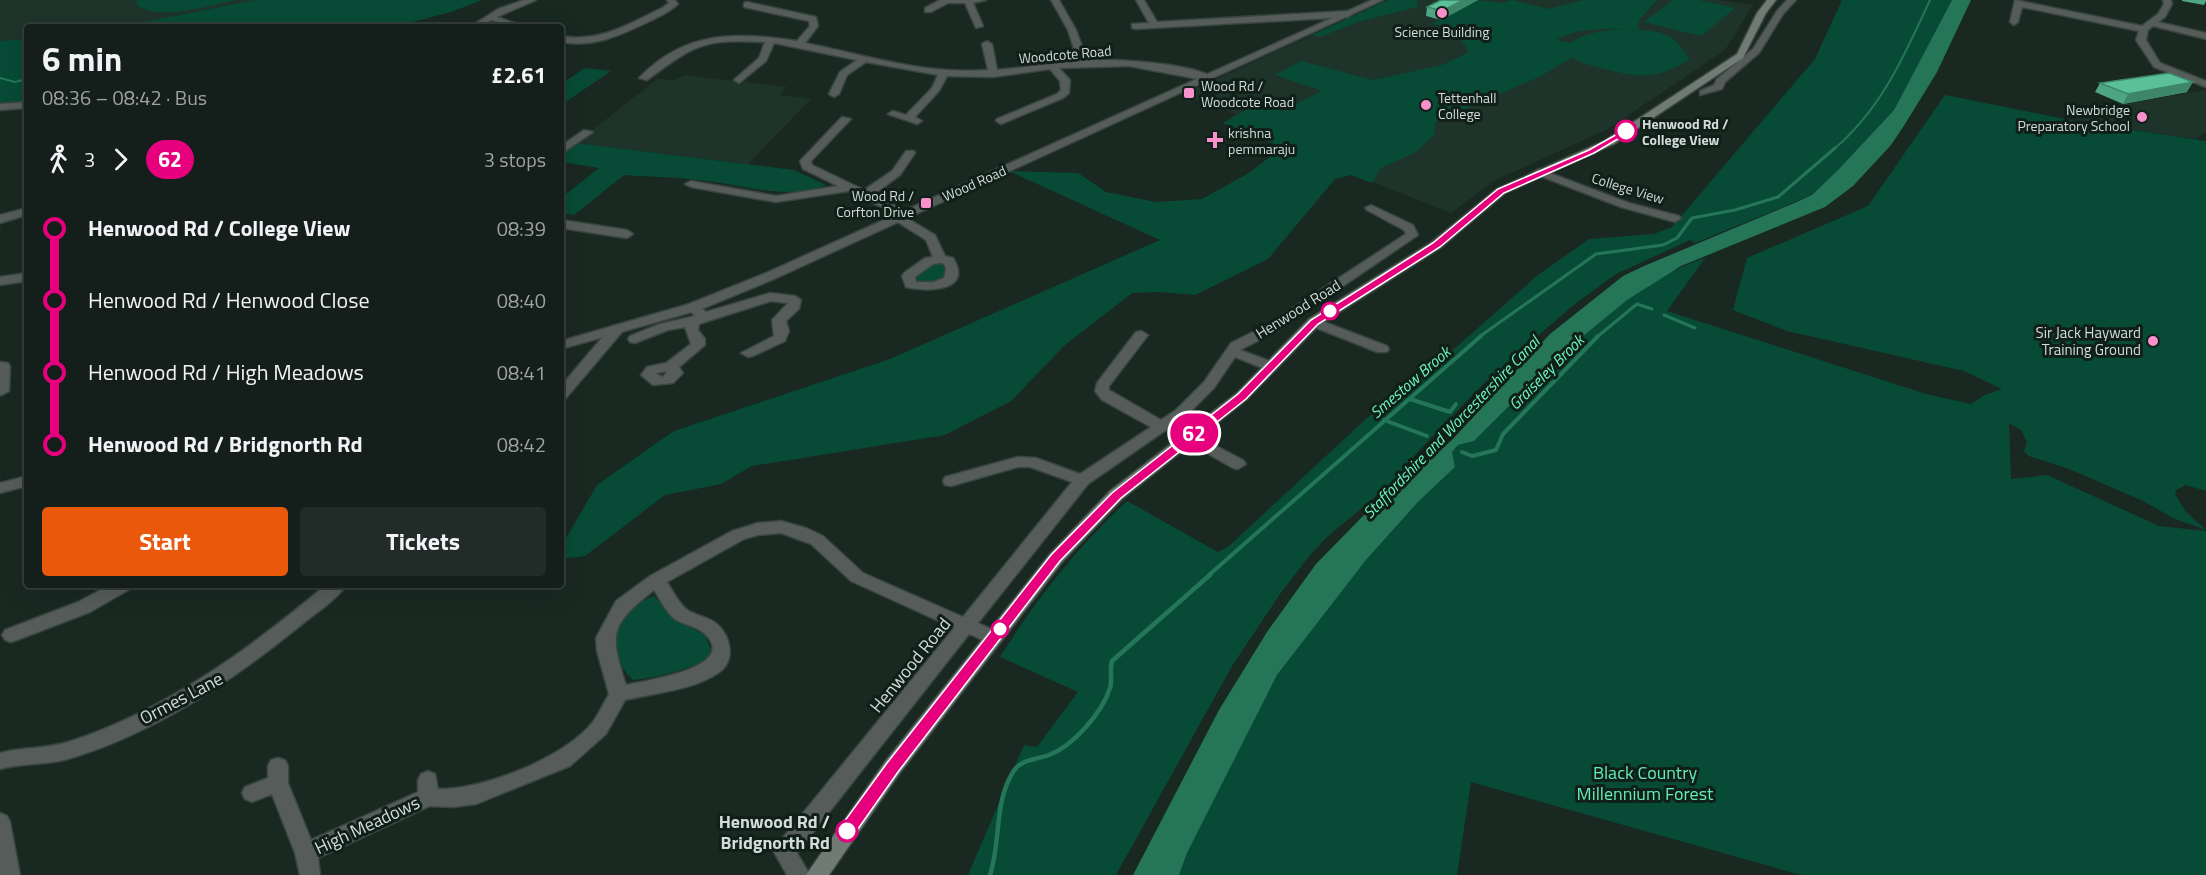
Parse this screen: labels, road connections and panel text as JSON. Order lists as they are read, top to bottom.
{
  "streets": {
    "main road": ["Henwood Road"],
    "street": [
      "Woodcote Road",
      "Wood Road",
      "College View",
      "Ormes Lane",
      "High Meadows"
    ]
  },
  "crossings": [
    ["Woodcote Road", "Wood Road"],
    ["College View", "Henwood Road"]
  ],
  "water": ["Graiseley Brook", "Smestow Brook", "Staffordshire and Worcestershire Canal"],
  "parks": ["Black Country Millennium Forest"],
  "places": {
    "other": [
      "Science Building",
      "Tettenhall College",
      "Newbridge Preparatory School",
      "Henwood Rd / College View",
      "Sir Jack Hayward Training Ground",
      "Henwood Rd / Bridgnorth Rd"
    ],
    "transit": ["Wood Rd / Woodcote Road", "Wood Rd / Corfton Drive"],
    "health": ["krishna pemmaraju"]
  },
  "lines": ["bus line 62"],
  "page": {
    "on_map": "62",
    "heading": ["6 min", "08:36 – 08:42 · Bus", "£2.61"],
    "legs": ["3", "62", "3 stops"],
    "list": [
      {
        "name": "Henwood Rd / College View",
        "value": "08:39"
      },
      {
        "name": "Henwood Rd / Henwood Close",
        "value": "08:40"
      },
      {
        "name": "Henwood Rd / High Meadows",
        "value": "08:41"
      },
      {
        "name": "Henwood Rd / Bridgnorth Rd",
        "value": "08:42"
      }
    ],
    "buttons": ["Start", "Tickets"]
  }
}
